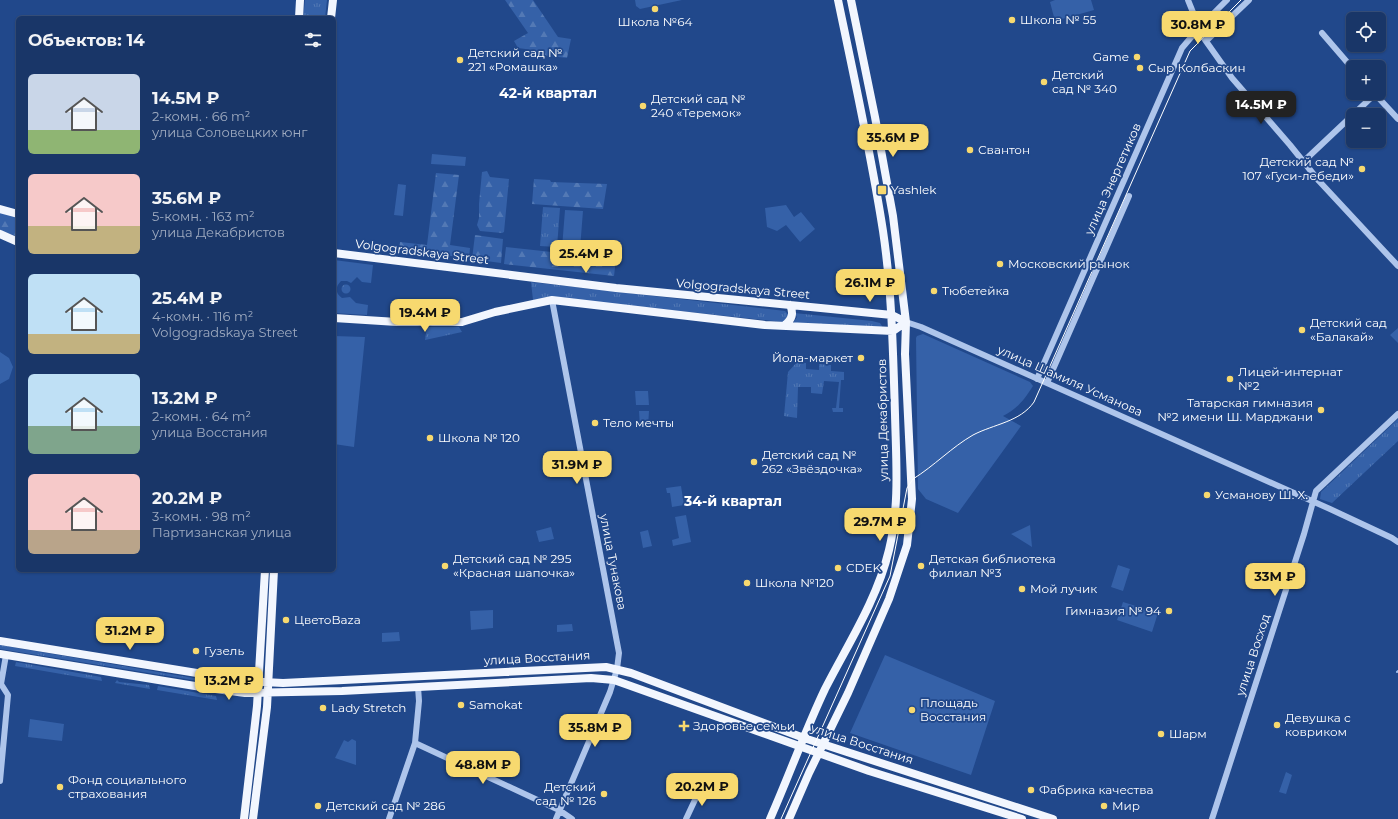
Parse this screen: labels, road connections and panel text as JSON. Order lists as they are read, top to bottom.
{
  "streets": {
    "main road": ["Volgogradskaya Street", "улица Декабристов", "улица Восстания"],
    "street": [
      "улица Энергетиков",
      "улица Шамиля Усманова",
      "улица Тунакова",
      "улица Восход"
    ]
  },
  "crossings": [
    ["улица Энергетиков", "улица Шамиля Усманова"],
    ["Volgogradskaya Street", "улица Шамиля Усманова"],
    ["Volgogradskaya Street", "улица Декабристов"],
    ["улица Шамиля Усманова", "улица Декабристов"],
    ["улица Шамиля Усманова", "улица Восход"],
    ["улица Декабристов", "улица Восстания"],
    ["улица Тунакова", "улица Восстания"]
  ],
  "districts": ["42-й квартал", "34-й квартал"],
  "places": {
    "other": [
      "Школа №64",
      "Школа № 55",
      "Game",
      "Детский сад № 221 «Ромашка»",
      "Сыр Колбаскин",
      "Детский сад № 340",
      "Детский сад № 240 «Теремок»",
      "Свантон",
      "Детский сад № 107 «Гуси-лебеди»",
      "Московский рынок",
      "Тюбетейка",
      "Детский сад «Балакай»",
      "Йола-маркет",
      "Лицей-интернат №2",
      "Татарская гимназия №2 имени Ш. Марджани",
      "Тело мечты",
      "Школа № 120",
      "Детский сад № 262 «Звёздочка»",
      "Усманову Ш. Х.",
      "Детский сад № 295 «Красная шапочка»",
      "Детская библиотека филиал №3",
      "CDEK",
      "Школа №120",
      "Мой лучик",
      "Гимназия № 94",
      "ЦветоBaza",
      "Гузель",
      "Samokat",
      "Lady Stretch",
      "Площадь Восстания",
      "Девушка с ковриком",
      "Шарм",
      "Фонд социального страхования",
      "Фабрика качества",
      "Детский сад № 126",
      "Детский сад № 286",
      "Мир"
    ],
    "transit": ["Yashlek"],
    "health": ["Здоровье семьи"]
  },
  "page": {
    "price": [
      "30.8M ₽",
      "14.5M ₽",
      "35.6M ₽",
      "25.4M ₽",
      "26.1M ₽",
      "19.4M ₽",
      "31.9M ₽",
      "29.7M ₽",
      "33M ₽",
      "31.2M ₽",
      "13.2M ₽",
      "35.8M ₽",
      "48.8M ₽",
      "20.2M ₽"
    ],
    "map_buttons": ["+", "−"],
    "heading": "Объектов: 14",
    "list": [
      {
        "name": "14.5M ₽",
        "note": "2-комн. · 66 m² · улица Соловецких юнг"
      },
      {
        "name": "35.6M ₽",
        "note": "5-комн. · 163 m² · улица Декабристов"
      },
      {
        "name": "25.4M ₽",
        "note": "4-комн. · 116 m² · Volgogradskaya Street"
      },
      {
        "name": "13.2M ₽",
        "note": "2-комн. · 64 m² · улица Восстания"
      },
      {
        "name": "20.2M ₽",
        "note": "3-комн. · 98 m² · Партизанская улица"
      }
    ]
  }
}
